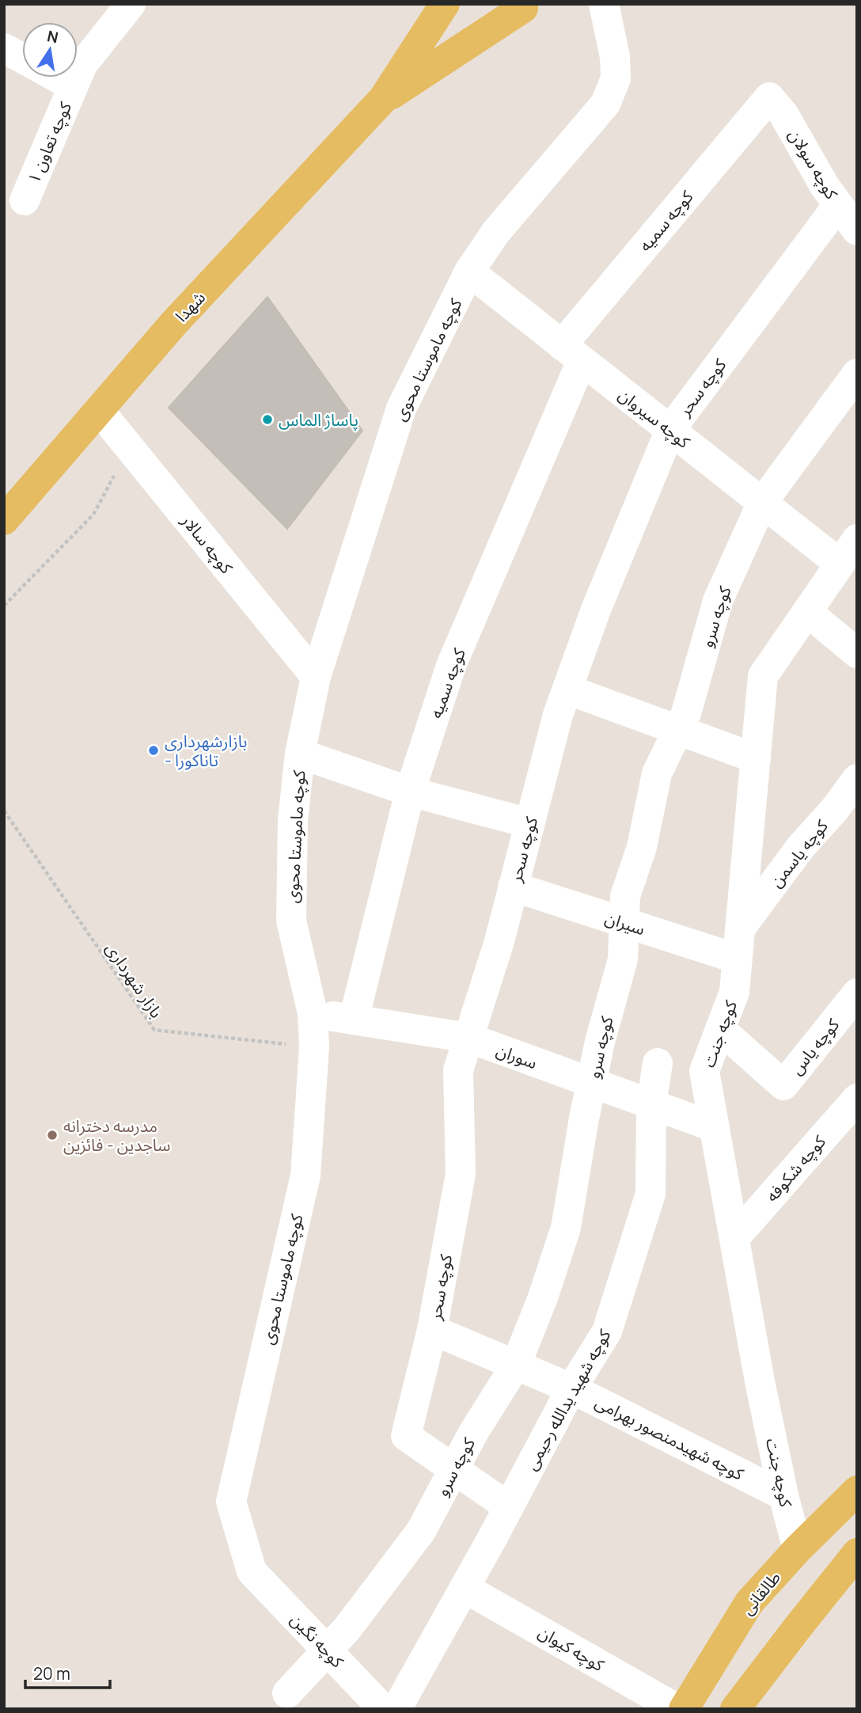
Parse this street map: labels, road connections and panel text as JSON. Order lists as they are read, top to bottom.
{
  "streets": {
    "main road": ["شهدا", "طالقانی"],
    "street": [
      "کوچه تعاون ۱",
      "کوچه سولان",
      "کوچه سمیه",
      "کوچه ماموستا محوی",
      "کوچه سحر",
      "کوچه سیروان",
      "کوچه سالار",
      "کوچه سرو",
      "کوچه یاسمن",
      "سیران",
      "کوچه جنت",
      "کوچه یاس",
      "سوران",
      "کوچه شکوفه",
      "کوچه شهید یدالله رحیمی",
      "کوچه شهیدمنصور بهرامی",
      "کوچه نگین",
      "کوچه کیوان"
    ],
    "path": ["بازار شهرداری"]
  },
  "crossings": [
    ["کوچه سولان", "کوچه سمیه"],
    ["کوچه سولان", "کوچه سحر"],
    ["کوچه سمیه", "کوچه سیروان"],
    ["کوچه سمیه", "سوران"],
    ["شهدا", "کوچه سالار"],
    ["کوچه ماموستا محوی", "کوچه سیروان"],
    ["کوچه ماموستا محوی", "کوچه سالار"],
    ["کوچه ماموستا محوی", "بازار شهرداری"],
    ["کوچه ماموستا محوی", "سوران"],
    ["کوچه ماموستا محوی", "کوچه نگین"],
    ["کوچه سحر", "کوچه سیروان"],
    ["کوچه سحر", "کوچه سرو"],
    ["کوچه سحر", "سیران"],
    ["کوچه سحر", "سوران"],
    ["کوچه سحر", "کوچه شهید یدالله رحیمی"],
    ["کوچه سحر", "کوچه شهیدمنصور بهرامی"],
    ["کوچه سیروان", "کوچه سرو"],
    ["کوچه سیروان", "کوچه جنت"],
    ["کوچه سرو", "سیران"],
    ["کوچه سرو", "سوران"],
    ["کوچه سرو", "کوچه شهیدمنصور بهرامی"],
    ["کوچه سرو", "کوچه نگین"],
    ["کوچه یاسمن", "کوچه جنت"],
    ["سیران", "کوچه جنت"],
    ["کوچه جنت", "کوچه یاس"],
    ["کوچه جنت", "سوران"],
    ["کوچه جنت", "کوچه شکوفه"],
    ["کوچه جنت", "کوچه شهیدمنصور بهرامی"],
    ["کوچه جنت", "طالقانی"],
    ["سوران", "کوچه شهید یدالله رحیمی"],
    ["کوچه شهید یدالله رحیمی", "کوچه شهیدمنصور بهرامی"],
    ["کوچه شهید یدالله رحیمی", "کوچه کیوان"]
  ],
  "places": ["پاساژ الماس", "بازارشهرداری - تاناکورا", "مدرسه دخترانه ساجدین - فائزین"],
  "scale_bar": "20 m",
  "north": "top"
}
